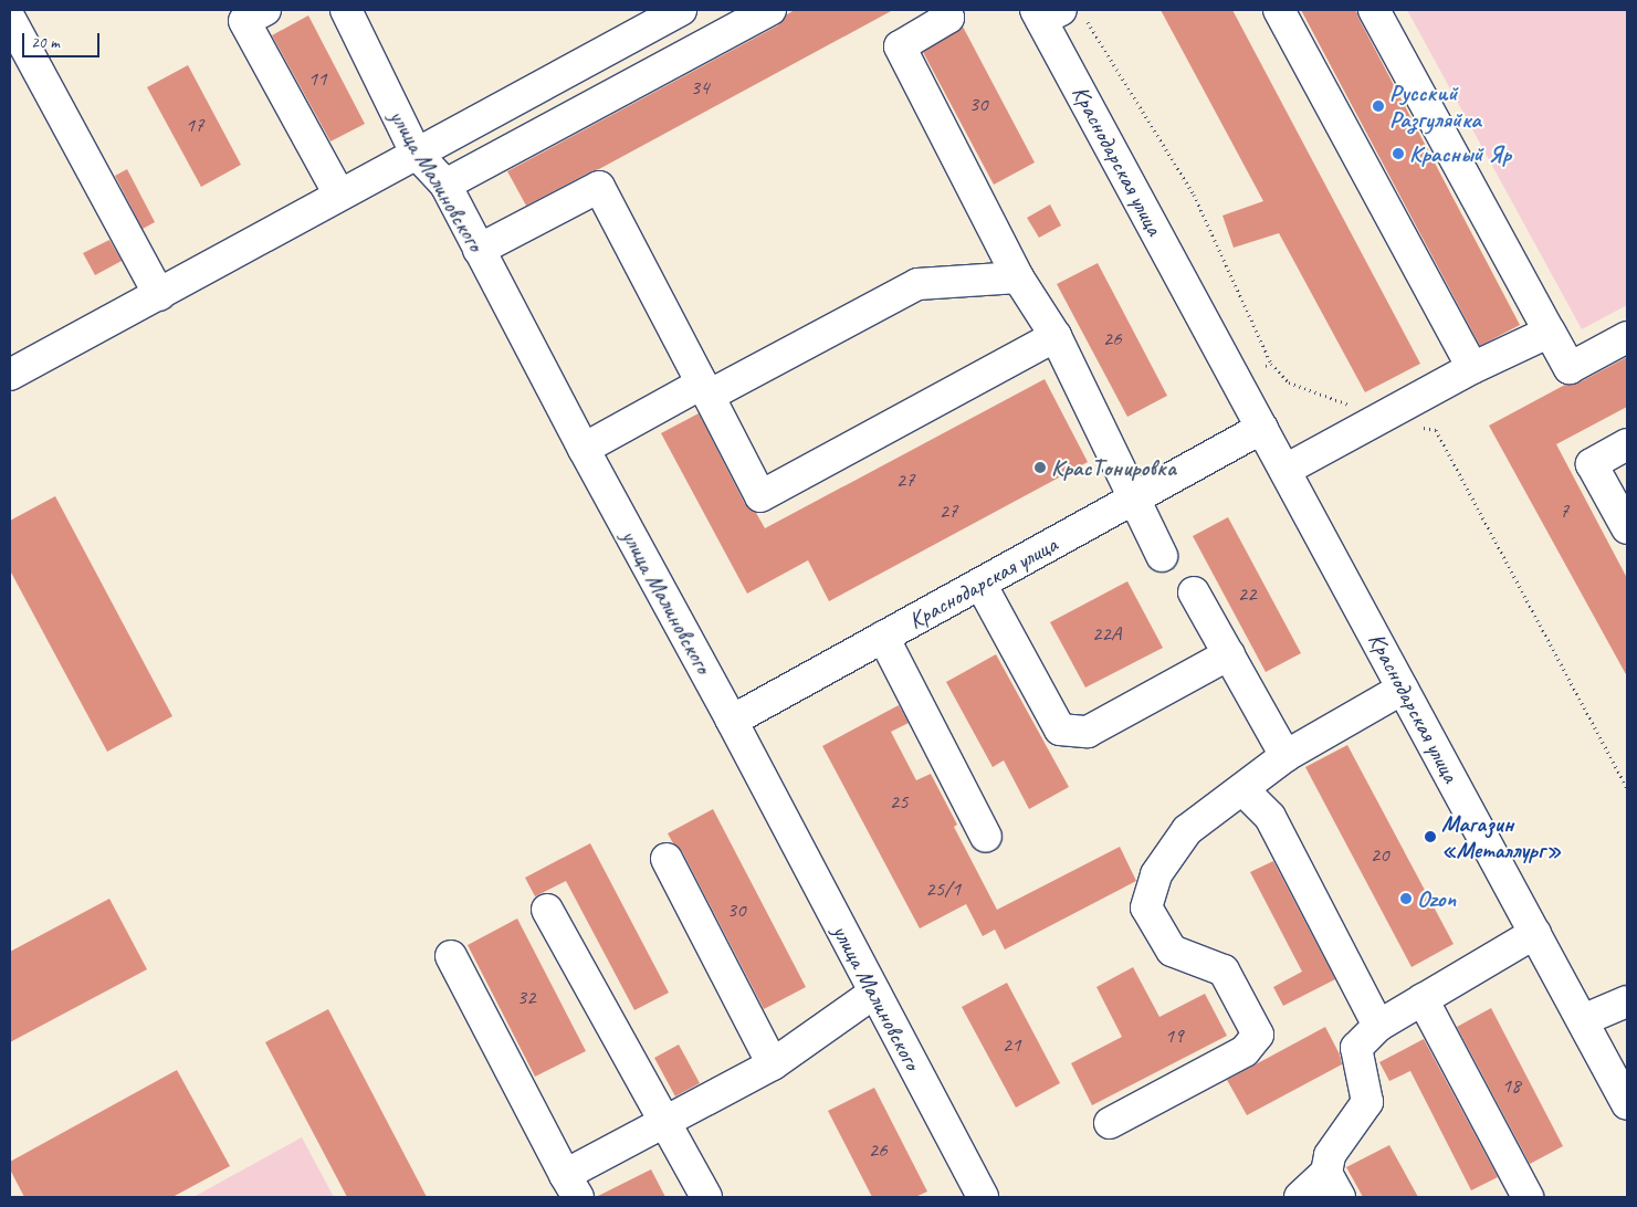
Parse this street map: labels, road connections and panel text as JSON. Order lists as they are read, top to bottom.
{
  "streets": {
    "street": ["Краснодарская улица", "улица Малиновского"]
  },
  "crossings": [
    ["Краснодарская улица", "улица Малиновского"]
  ],
  "places": [
    "Русский Разгуляйка",
    "Красный Яр",
    "КрасТонировка",
    "Магазин «Металлург»",
    "Ozon"
  ],
  "house_numbers": [
    "11",
    "34",
    "30",
    "17",
    "26",
    "27",
    "27",
    "7",
    "22",
    "22А",
    "25",
    "20",
    "25/1",
    "30",
    "32",
    "19",
    "21",
    "18",
    "26"
  ],
  "scale_bar": "20 m"
}
